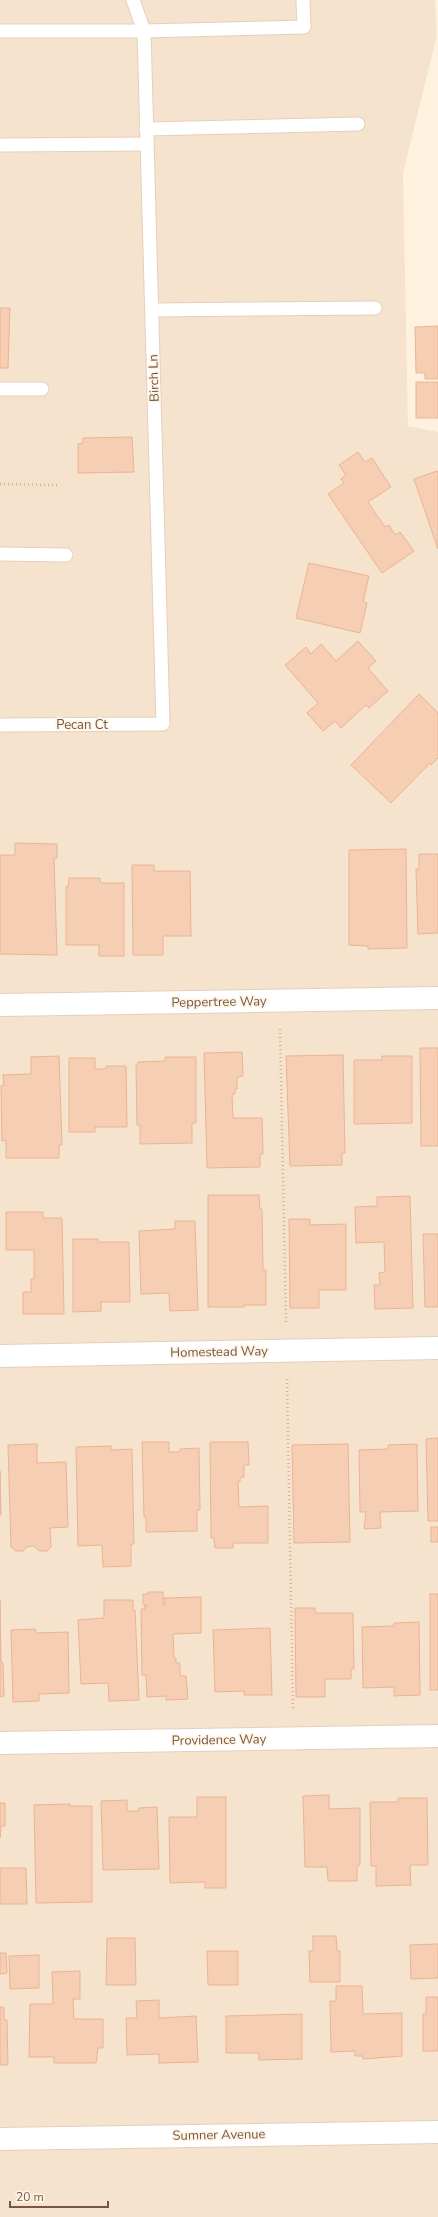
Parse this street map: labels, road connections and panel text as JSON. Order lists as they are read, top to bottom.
{
  "streets": {
    "street": [
      "Peppertree Way",
      "Homestead Way",
      "Providence Way",
      "Sumner Avenue"
    ],
    "lane": ["Birch Ln", "Pecan Ct"]
  },
  "crossings": [
    ["Birch Ln", "Pecan Ct"]
  ],
  "scale_bar": "20 m"
}
